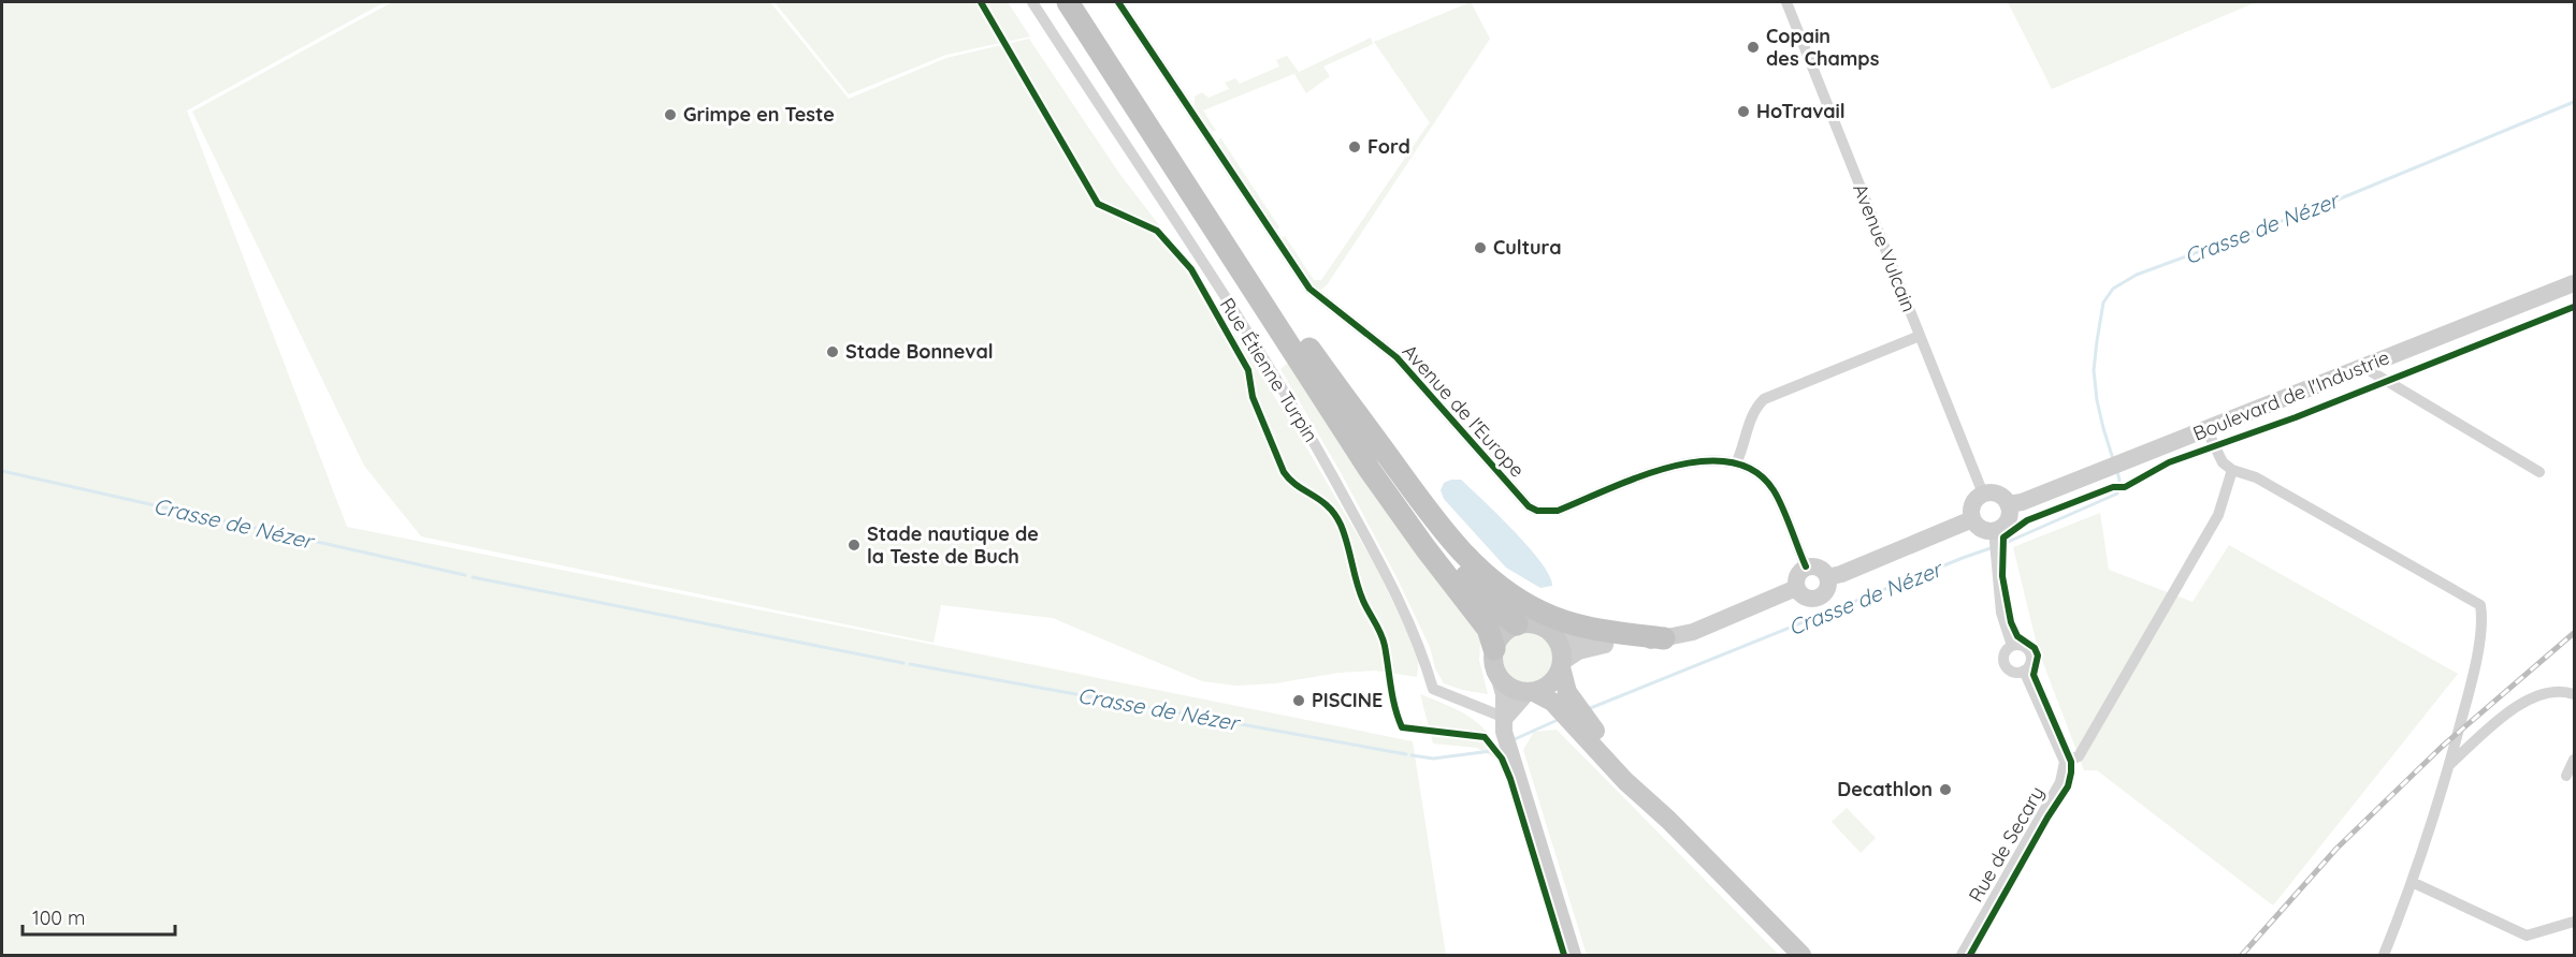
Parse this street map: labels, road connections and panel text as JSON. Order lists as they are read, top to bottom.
{
  "streets": {
    "street": [
      "Avenue Vulcain",
      "Rue Étienne Turpin",
      "Boulevard de l'Industrie",
      "Avenue de l'Europe",
      "Rue de Secary"
    ]
  },
  "crossings": [
    ["Avenue Vulcain", "Boulevard de l'Industrie"]
  ],
  "water": ["Crasse de Nézer"],
  "places": [
    "Copain des Champs",
    "HoTravail",
    "Grimpe en Teste",
    "Ford",
    "Cultura",
    "Stade Bonneval",
    "Stade nautique de la Teste de Buch",
    "PISCINE",
    "Decathlon"
  ],
  "scale_bar": "100 m"
}
